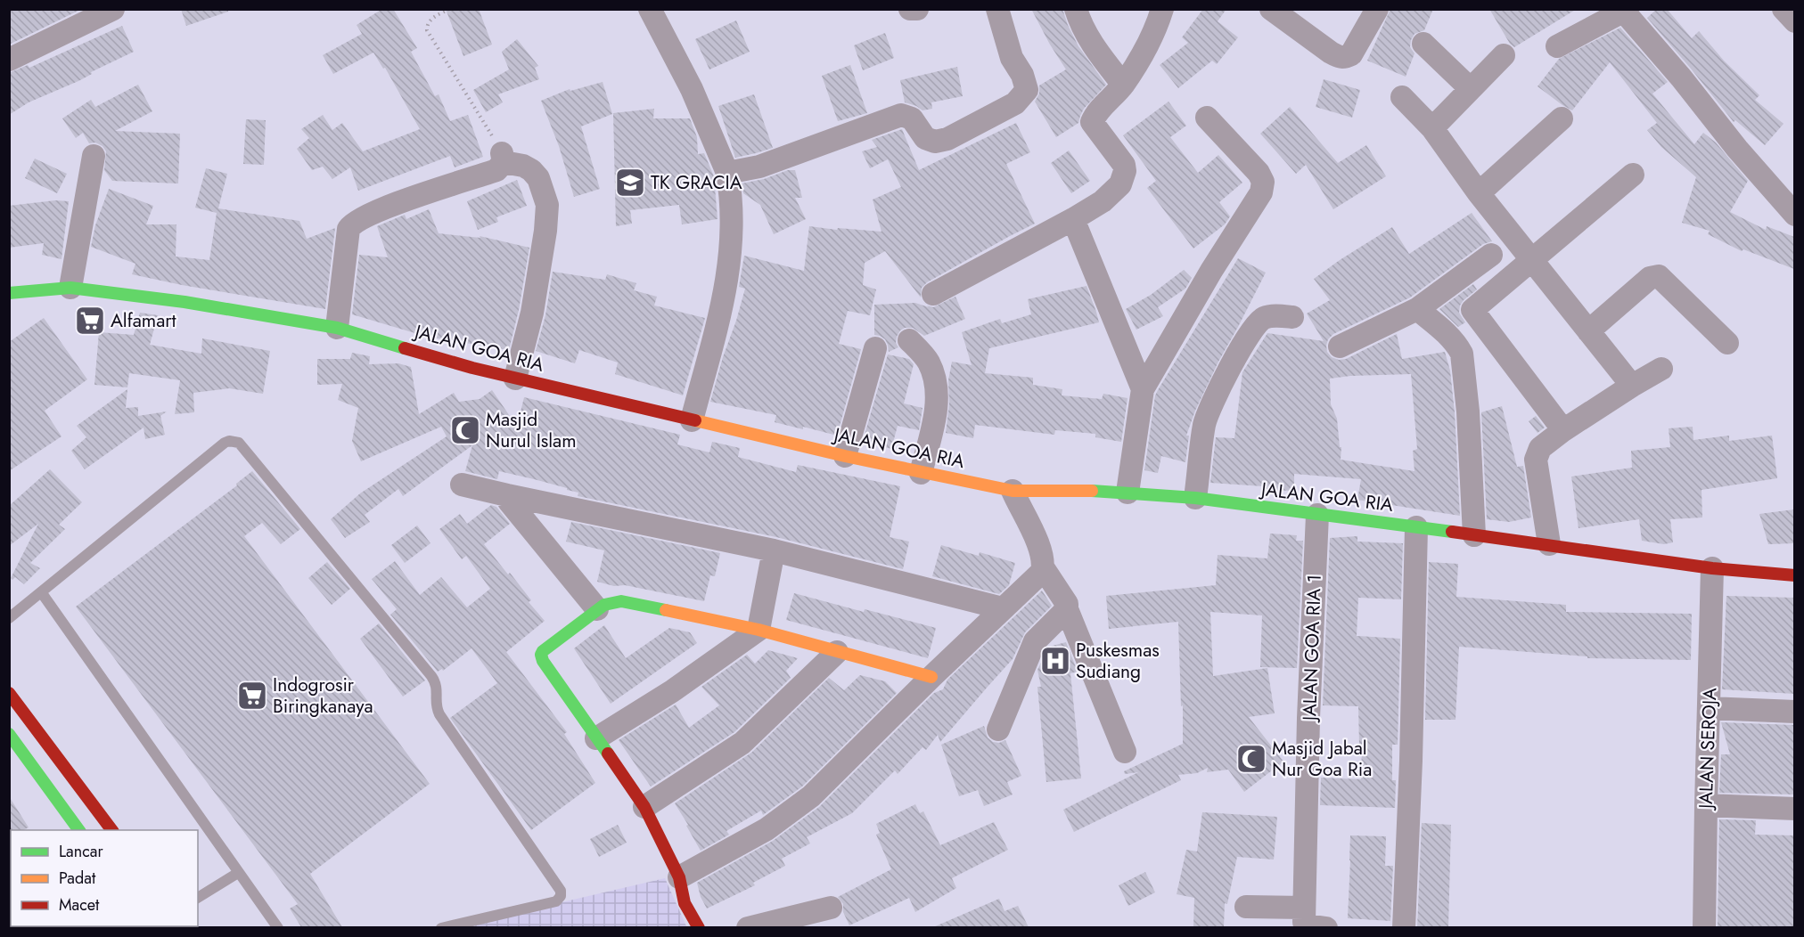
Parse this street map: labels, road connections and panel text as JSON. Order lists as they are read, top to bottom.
{
  "streets": {
    "main road": ["JALAN GOA RIA"],
    "street": ["JALAN GOA RIA 1", "JALAN SEROJA"]
  },
  "crossings": [
    ["JALAN GOA RIA", "JALAN GOA RIA 1"],
    ["JALAN GOA RIA", "JALAN SEROJA"]
  ],
  "places": {
    "school or university": ["TK GRACIA"],
    "supermarket": ["Alfamart", "Indogrosir Biringkanaya"],
    "mosque": ["Masjid Nurul Islam", "Masjid Jabal Nur Goa Ria"],
    "hospital": ["Puskesmas Sudiang"]
  },
  "legend": ["Lancar", "Padat", "Macet"]
}
